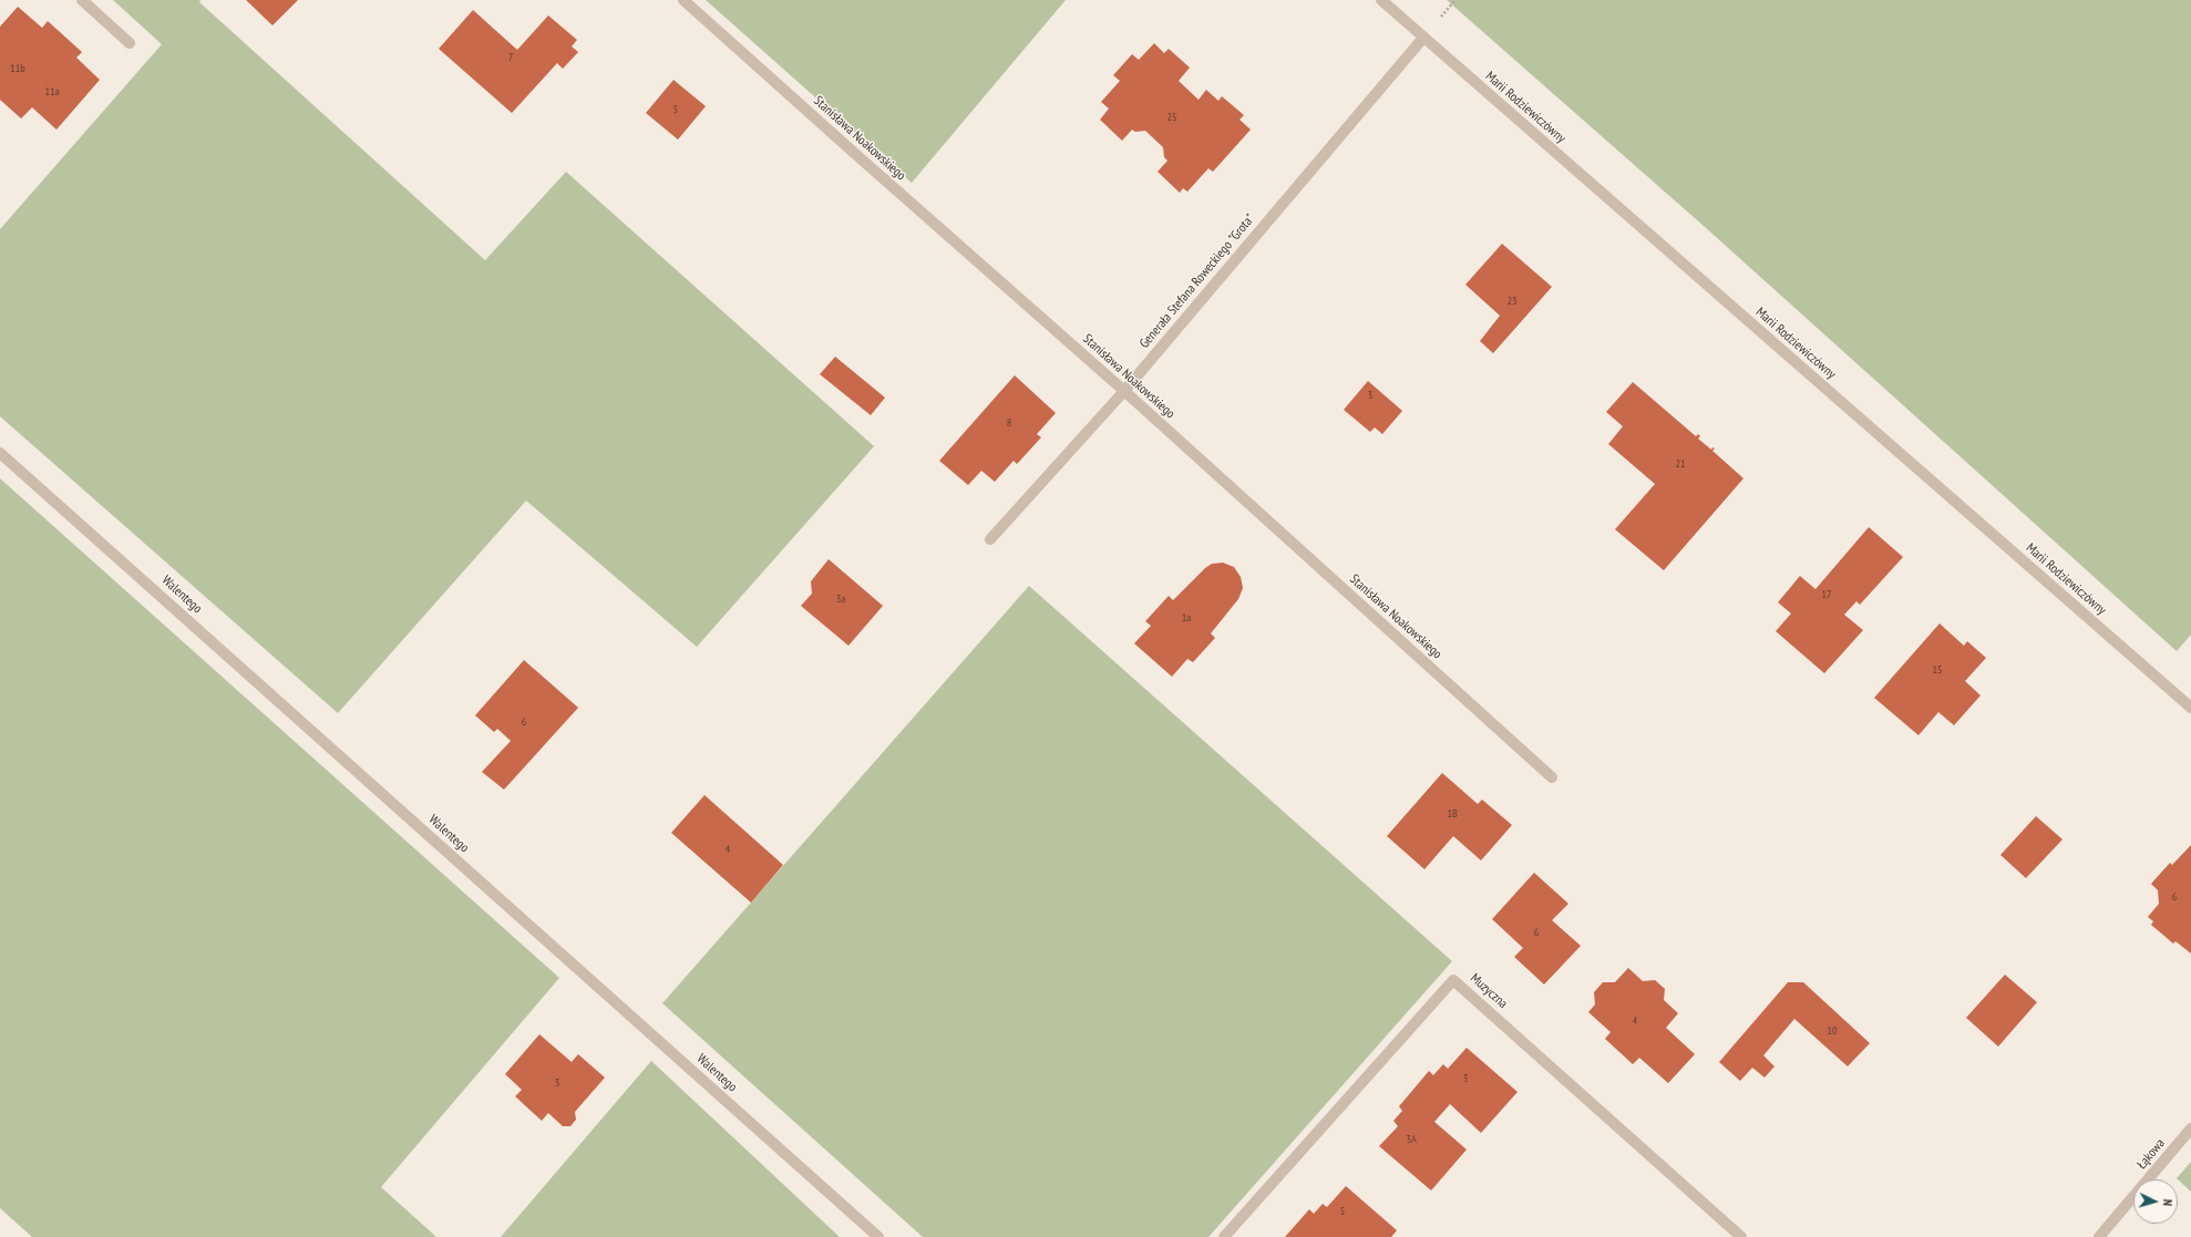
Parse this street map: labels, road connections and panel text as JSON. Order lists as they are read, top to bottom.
{
  "streets": {
    "street": [
      "Marii Rodziewiczówny",
      "Stanisława Noakowskiego",
      "Generała Stefana Roweckiego \"Grota\"",
      "Walentego",
      "Muzyczna",
      "Łąkowa"
    ]
  },
  "crossings": [
    ["Marii Rodziewiczówny", "Generała Stefana Roweckiego \"Grota\""],
    ["Stanisława Noakowskiego", "Generała Stefana Roweckiego \"Grota\""]
  ],
  "house_numbers": [
    "7",
    "11b",
    "11a",
    "5",
    "25",
    "23",
    "3",
    "8",
    "21",
    "17",
    "3a",
    "1a",
    "15",
    "6",
    "1B",
    "4",
    "6",
    "6",
    "4",
    "10",
    "3",
    "3",
    "3A",
    "5"
  ],
  "north": "right"
}
